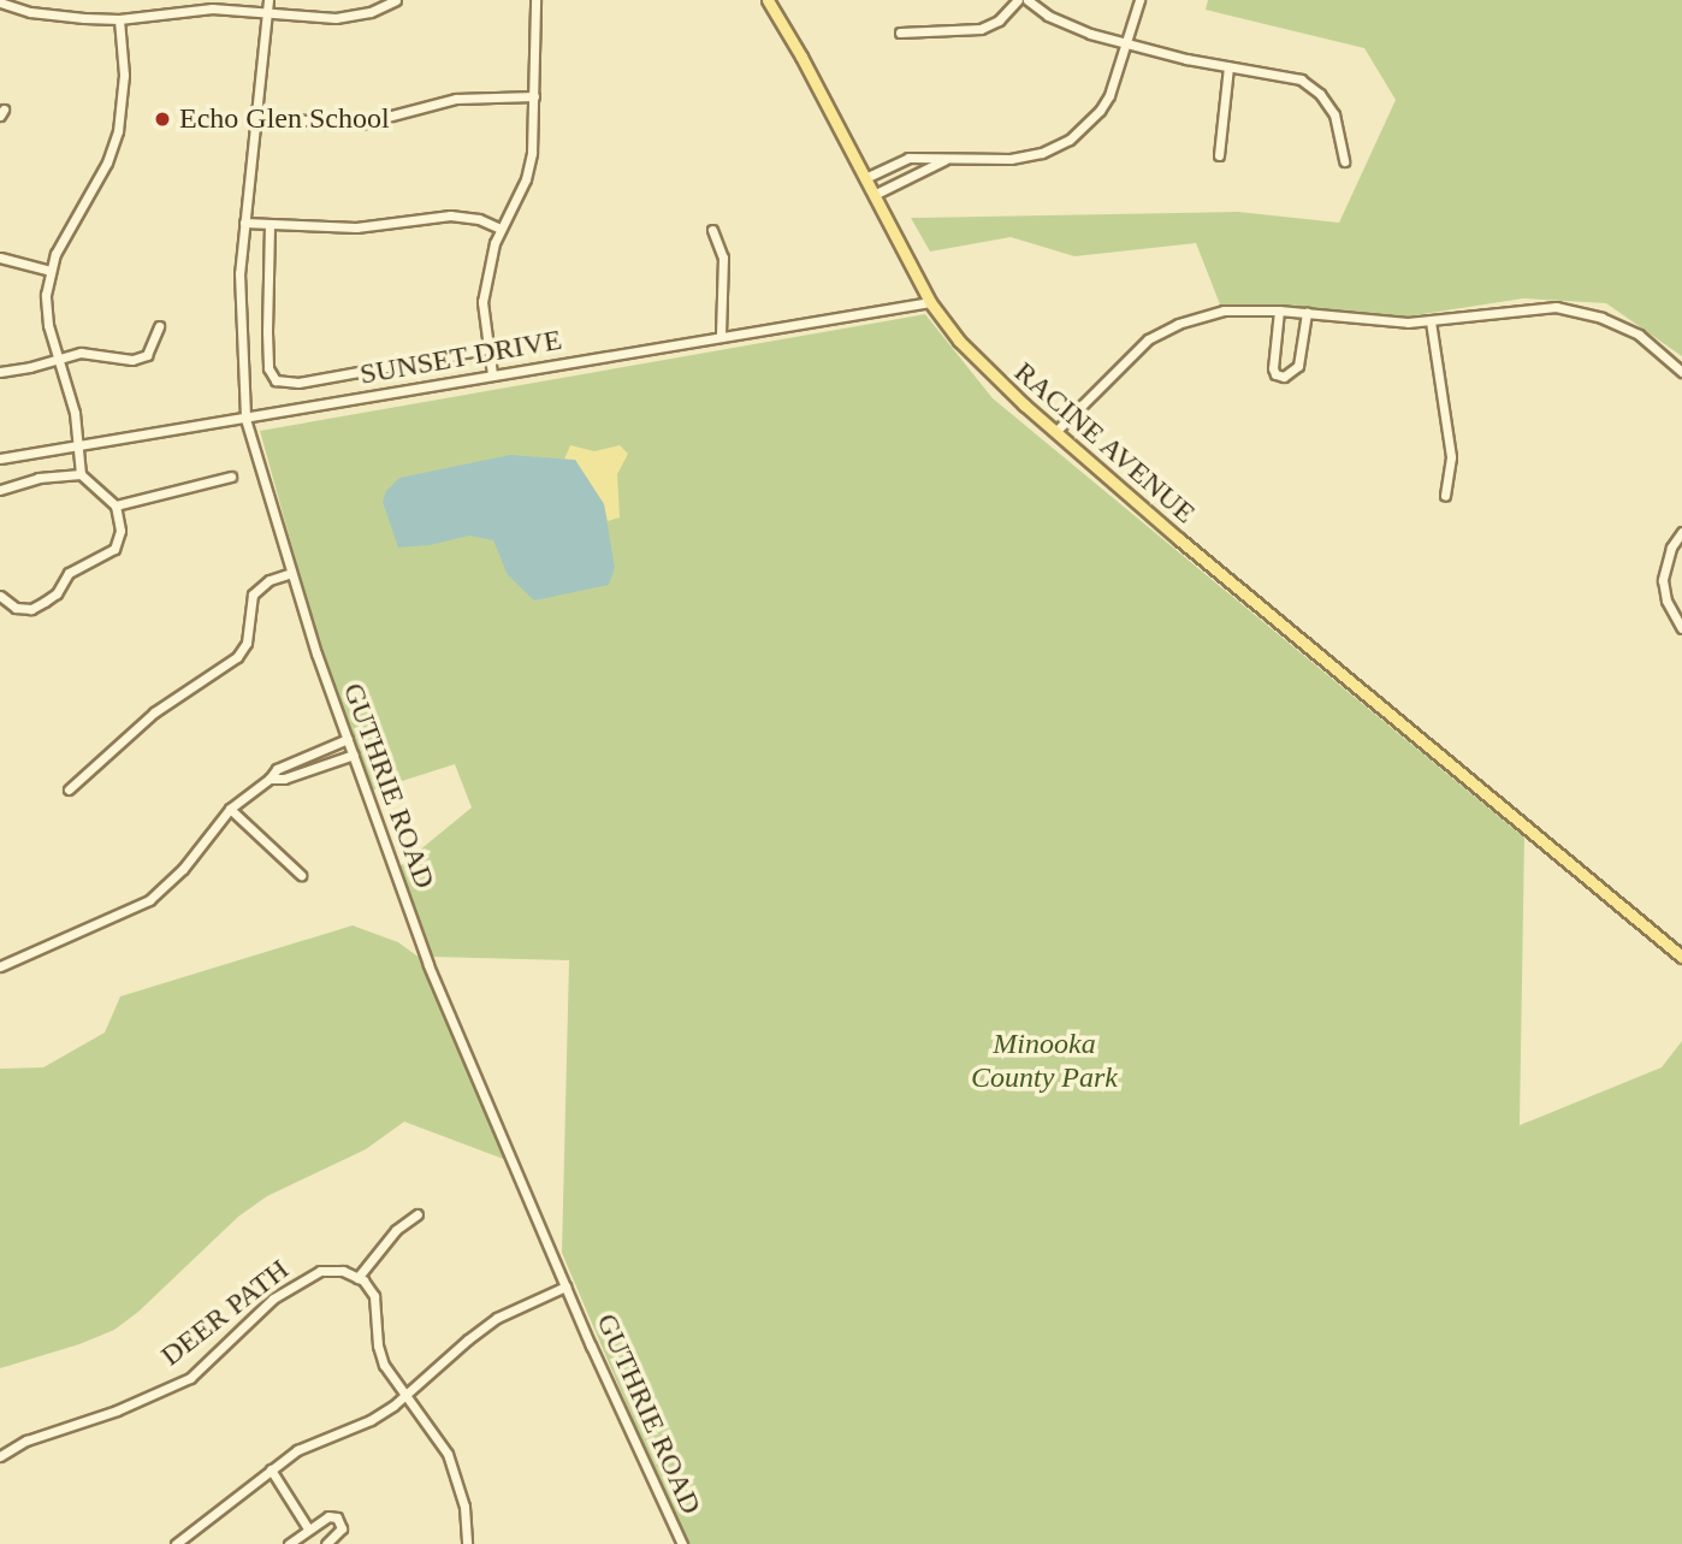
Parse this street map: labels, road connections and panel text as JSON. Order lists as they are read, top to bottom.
{
  "streets": {
    "main road": ["RACINE AVENUE"],
    "street": ["SUNSET DRIVE", "GUTHRIE ROAD", "DEER PATH"]
  },
  "crossings": [
    ["SUNSET DRIVE", "RACINE AVENUE"],
    ["SUNSET DRIVE", "GUTHRIE ROAD"]
  ],
  "parks": ["Minooka County Park"],
  "places": ["Echo Glen School"]
}
